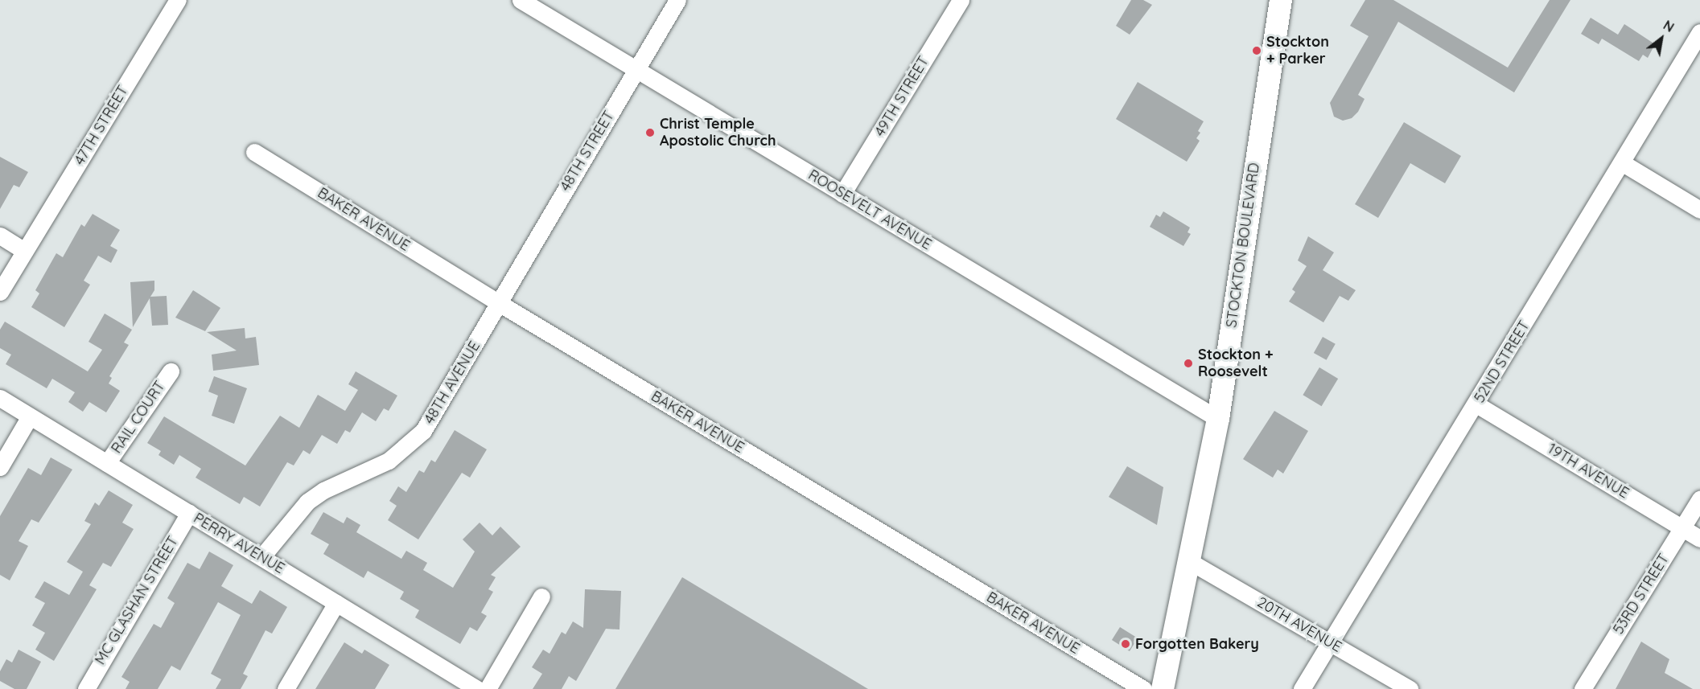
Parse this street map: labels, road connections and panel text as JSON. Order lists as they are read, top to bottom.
{
  "streets": {
    "main road": ["STOCKTON BOULEVARD"],
    "street": [
      "49TH STREET",
      "47TH STREET",
      "48TH STREET",
      "ROOSEVELT AVENUE",
      "BAKER AVENUE",
      "52ND STREET",
      "48TH AVENUE",
      "RAIL COURT",
      "19TH AVENUE",
      "PERRY AVENUE",
      "53RD STREET",
      "MC GLASHAN STREET",
      "20TH AVENUE"
    ]
  },
  "crossings": [
    ["49TH STREET", "ROOSEVELT AVENUE"],
    ["48TH STREET", "ROOSEVELT AVENUE"],
    ["48TH STREET", "BAKER AVENUE"],
    ["48TH STREET", "48TH AVENUE"],
    ["ROOSEVELT AVENUE", "STOCKTON BOULEVARD"],
    ["BAKER AVENUE", "48TH AVENUE"],
    ["STOCKTON BOULEVARD", "20TH AVENUE"],
    ["52ND STREET", "19TH AVENUE"],
    ["52ND STREET", "20TH AVENUE"],
    ["48TH AVENUE", "PERRY AVENUE"],
    ["RAIL COURT", "PERRY AVENUE"],
    ["19TH AVENUE", "53RD STREET"],
    ["PERRY AVENUE", "MC GLASHAN STREET"]
  ],
  "places": [
    "Stockton + Parker",
    "Christ Temple Apostolic Church",
    "Stockton + Roosevelt",
    "Forgotten Bakery"
  ],
  "north": "top right"
}
